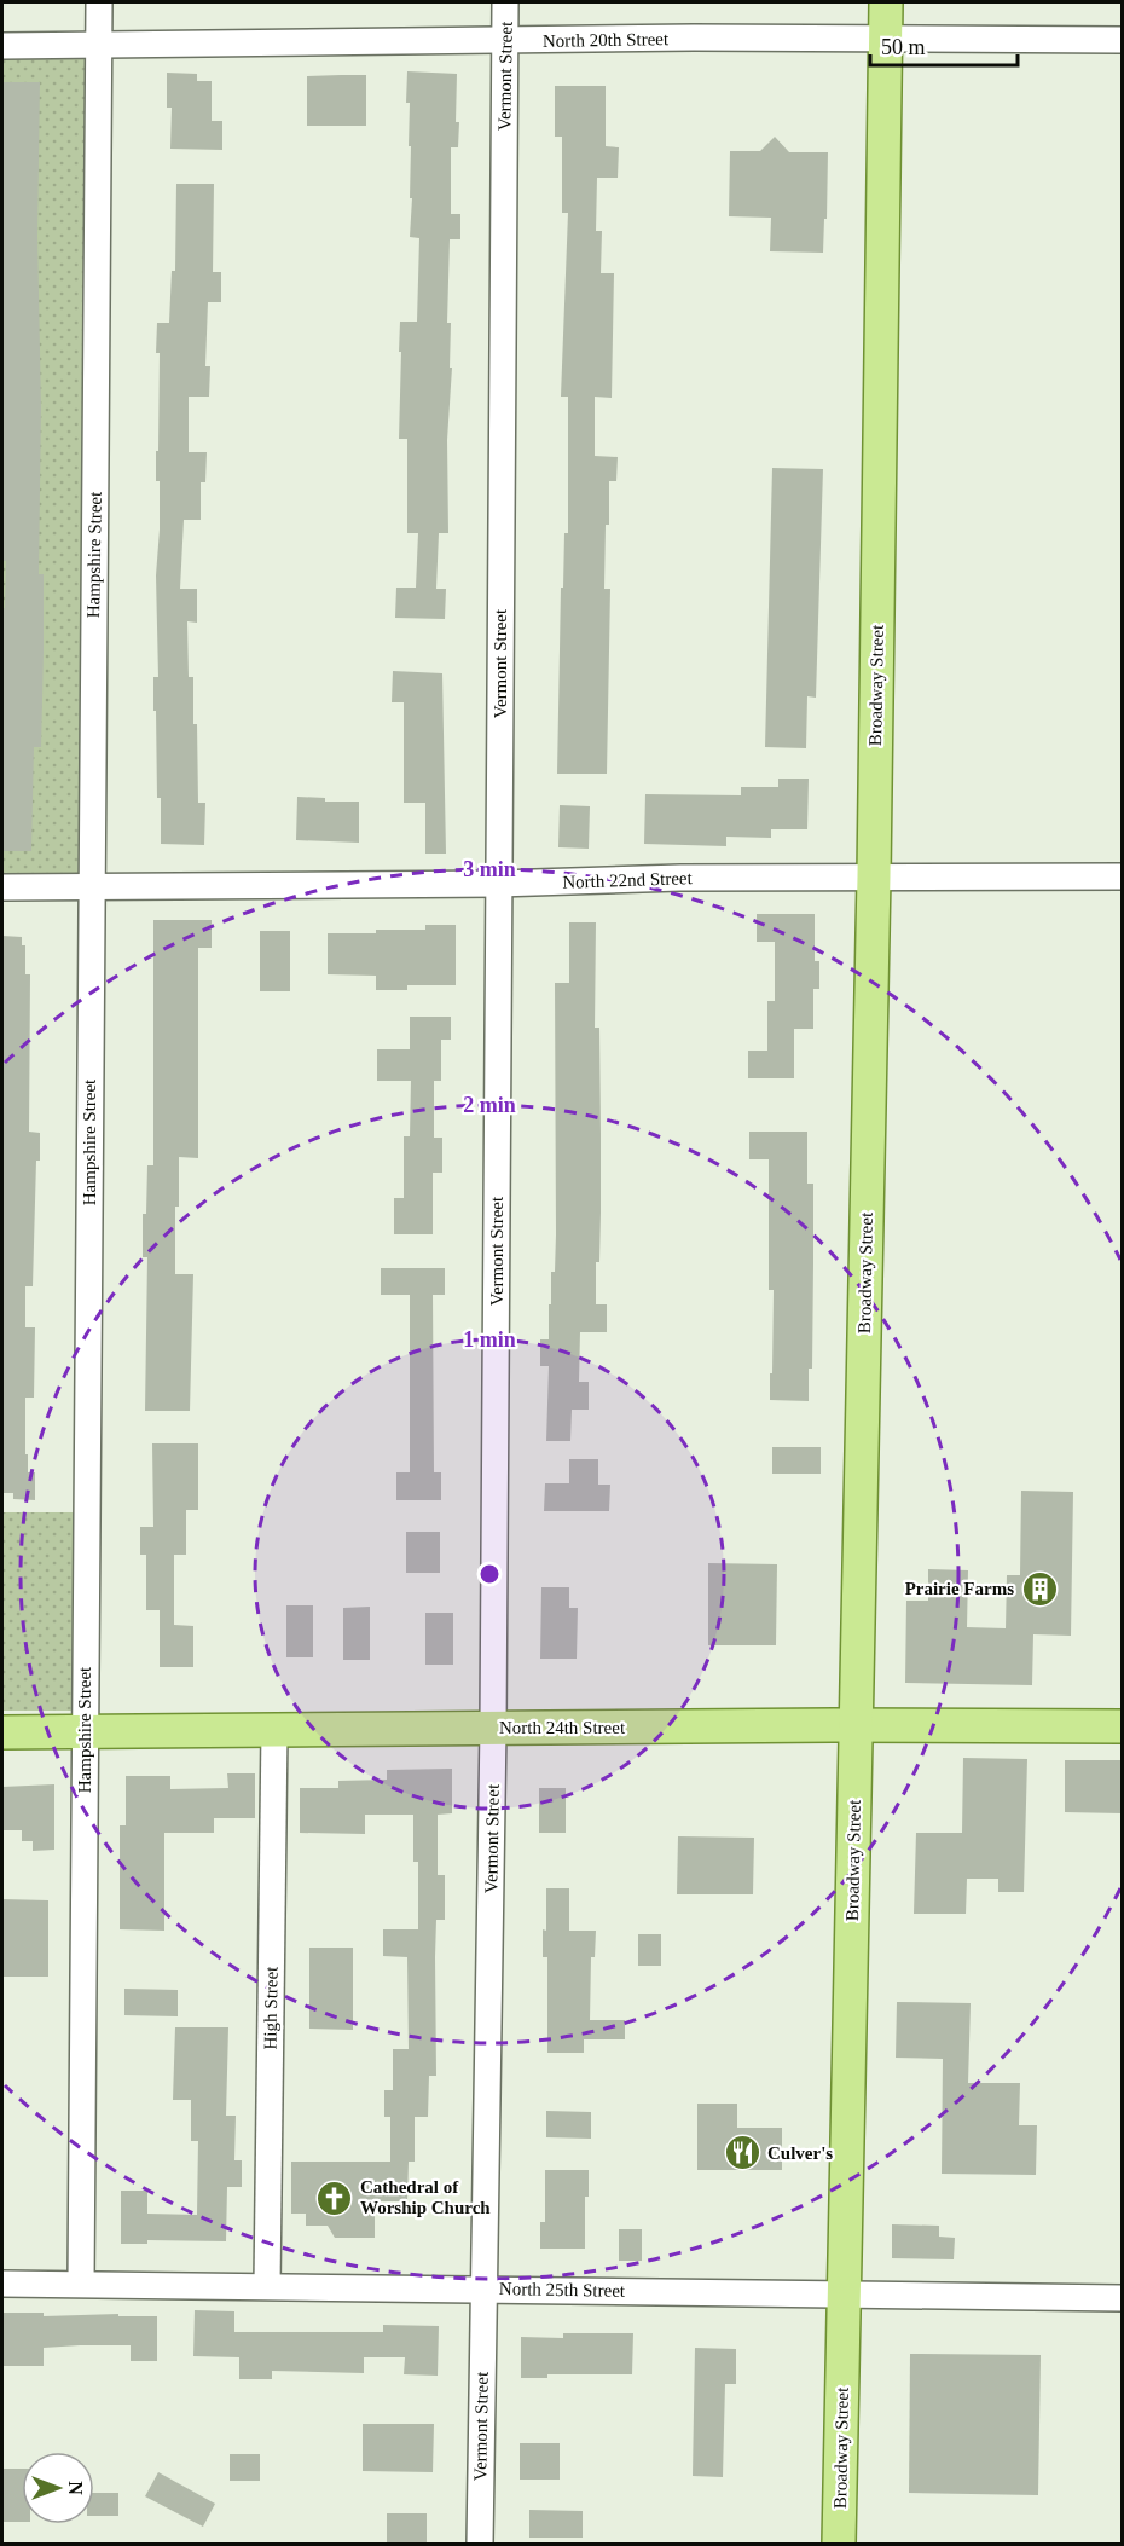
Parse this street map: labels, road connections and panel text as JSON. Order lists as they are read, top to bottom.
{
  "streets": {
    "main road": ["Broadway Street", "North 24th Street"],
    "street": [
      "North 20th Street",
      "Vermont Street",
      "Hampshire Street",
      "North 22nd Street",
      "High Street",
      "North 25th Street"
    ]
  },
  "crossings": [
    ["North 20th Street", "Vermont Street"],
    ["North 20th Street", "Hampshire Street"],
    ["North 20th Street", "Broadway Street"],
    ["Vermont Street", "North 22nd Street"],
    ["Vermont Street", "North 24th Street"],
    ["Vermont Street", "North 25th Street"],
    ["Hampshire Street", "North 22nd Street"],
    ["Hampshire Street", "North 24th Street"],
    ["Hampshire Street", "North 25th Street"],
    ["Broadway Street", "North 22nd Street"],
    ["Broadway Street", "North 24th Street"],
    ["Broadway Street", "North 25th Street"],
    ["North 24th Street", "High Street"],
    ["High Street", "North 25th Street"]
  ],
  "places": {
    "building": ["Prairie Farms"],
    "restaurant": ["Culver's"],
    "church": ["Cathedral of Worship Church"]
  },
  "scale_bar": "50 m",
  "north": "right",
  "rings": ["3 min", "2 min", "1 min"]
}
